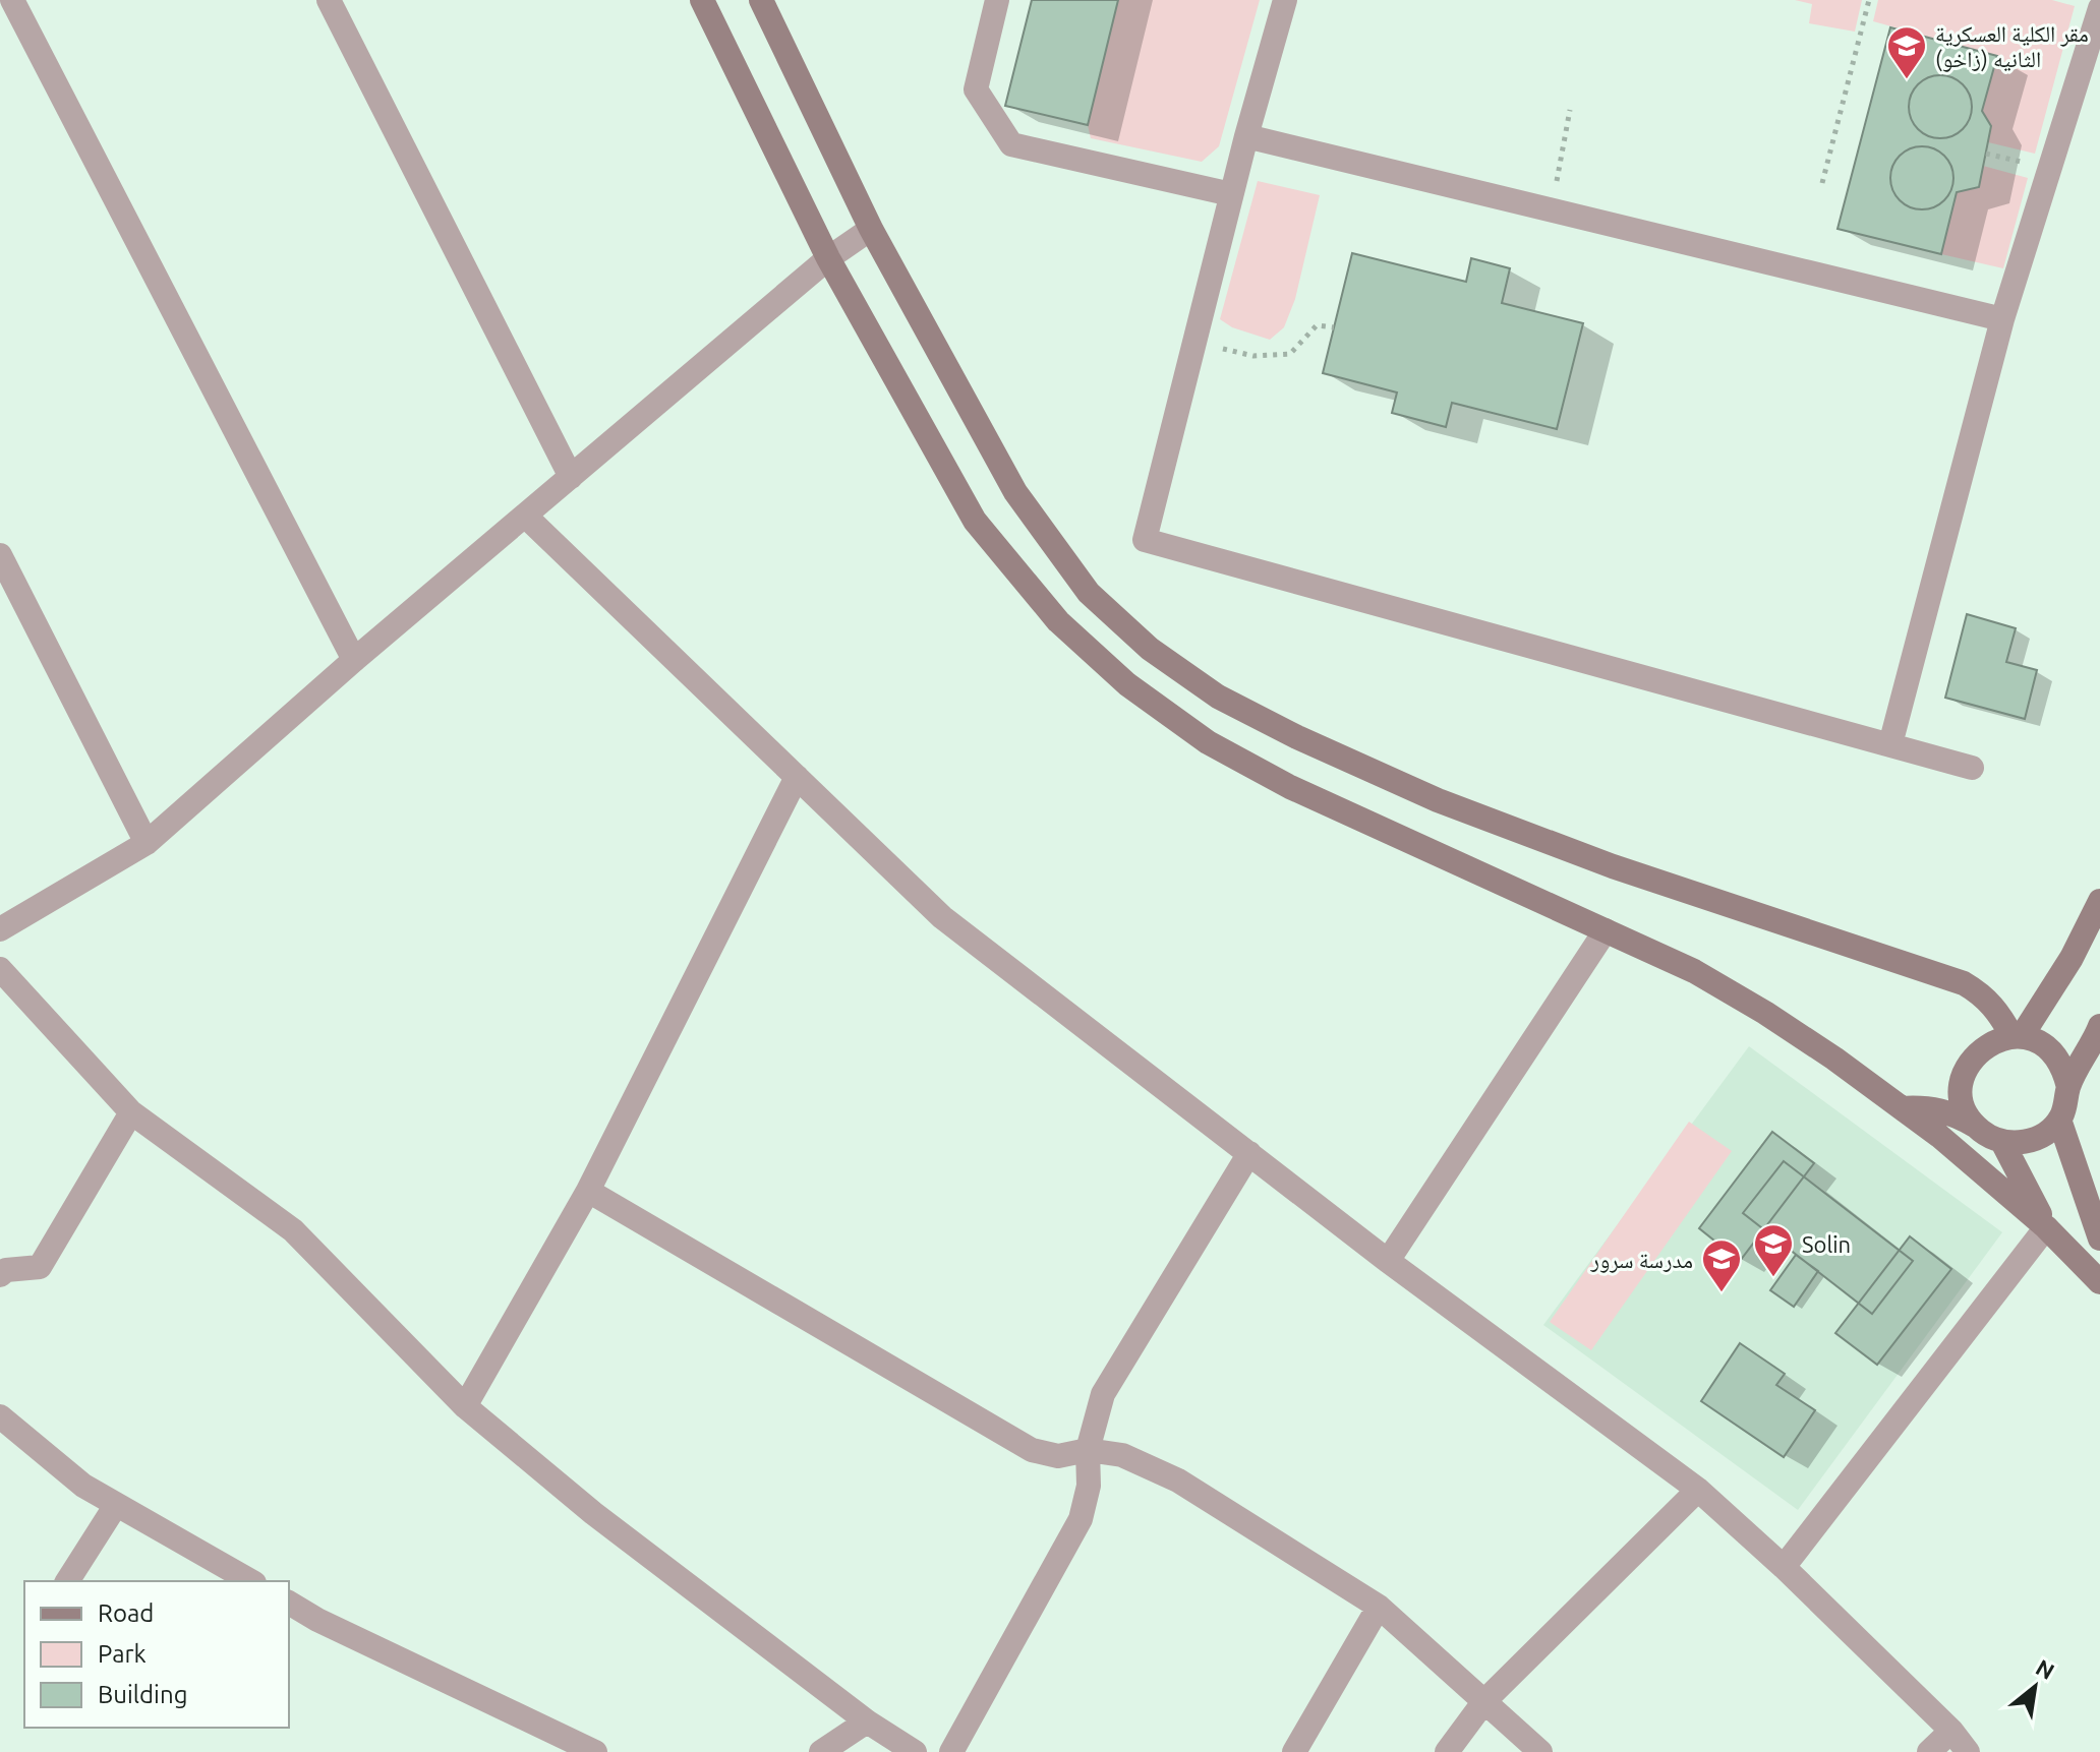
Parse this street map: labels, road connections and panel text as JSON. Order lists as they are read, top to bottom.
{
  "places": {
    "school or university": ["مقر الكلية العسكرية الثانيه (زاخو)", "Solin", "مدرسة سرور"]
  },
  "legend": ["Road", "Park", "Building"],
  "north": "top right"
}
